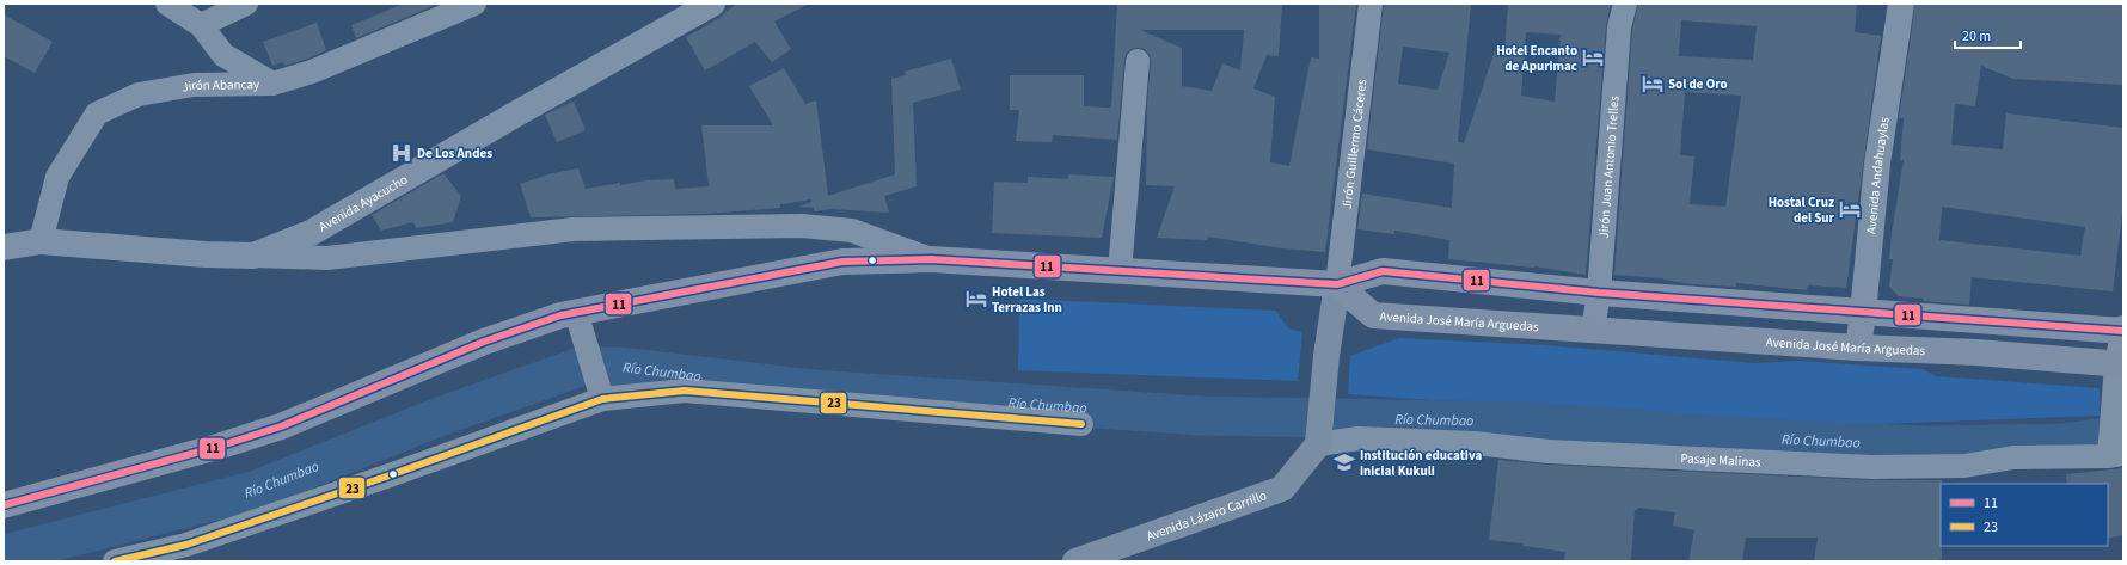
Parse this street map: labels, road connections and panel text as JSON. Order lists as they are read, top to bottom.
{
  "streets": {
    "highway": ["Avenida José María Arguedas"],
    "main road": ["Avenida Lázaro Carrillo"],
    "street": [
      "Jirón Abancay",
      "Jirón Guillermo Cáceres",
      "Jirón Juan Antonio Trelles",
      "Avenida Andahuaylas",
      "Avenida Ayacucho",
      "Pasaje Malinas"
    ]
  },
  "crossings": [
    ["Jirón Abancay", "Avenida Ayacucho"],
    ["Jirón Guillermo Cáceres", "Avenida José María Arguedas"],
    ["Jirón Juan Antonio Trelles", "Avenida José María Arguedas"],
    ["Avenida Andahuaylas", "Avenida José María Arguedas"],
    ["Pasaje Malinas", "Avenida Lázaro Carrillo"]
  ],
  "water": ["Río Chumbao"],
  "places": {
    "hotel": [
      "Hotel Encanto de Apurimac",
      "Sol de Oro",
      "Hostal Cruz del Sur",
      "Hotel Las Terrazas Inn"
    ],
    "hospital": ["De Los Andes"],
    "school or university": ["Institución educativa inicial Kukuli"]
  },
  "lines": ["transit line 11", "transit line 23"],
  "legend": ["11", "23"],
  "scale_bar": "20 m"
}
